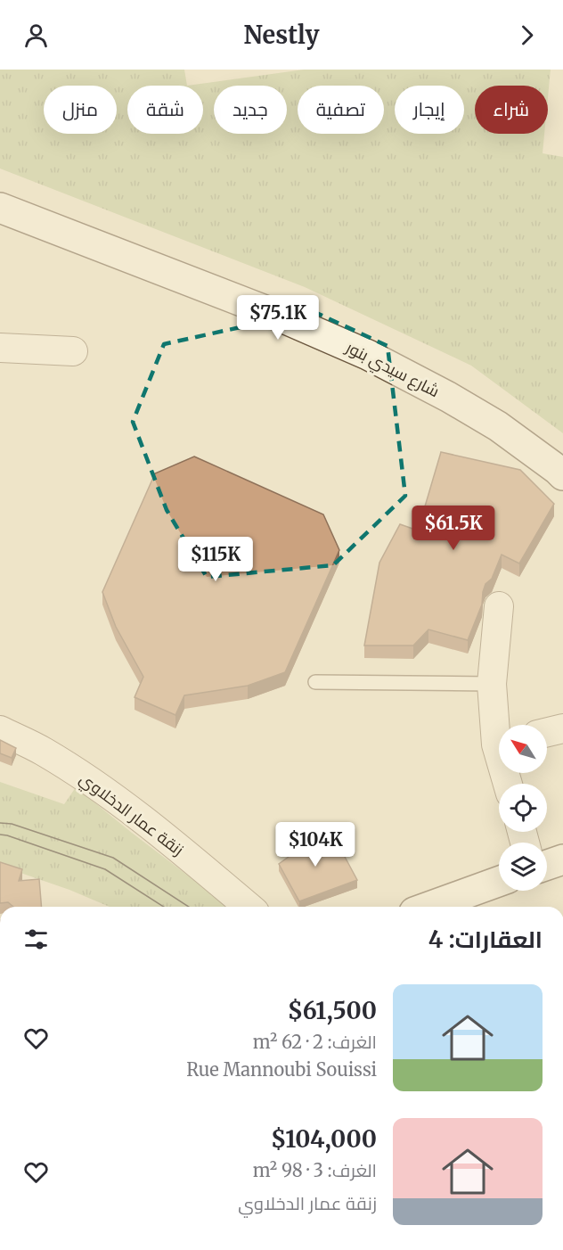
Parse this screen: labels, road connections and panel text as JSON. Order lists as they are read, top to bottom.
{
  "streets": {
    "street": ["شارع سيدي بنور", "زنقة عمار الدخلاوي"]
  },
  "north": "top left",
  "page": {
    "header": "Nestly",
    "chip": [
      "شراء",
      "إيجار",
      "تصفية",
      "جديد",
      "شقة",
      "منزل"
    ],
    "price": [
      "$75.1K",
      "$61.5K",
      "$115K",
      "$104K"
    ],
    "heading": "العقارات: 4",
    "list": [
      {
        "name": "$61,500",
        "note": "الغرف: 2 · 62 m² · Rue Mannoubi Souissi"
      },
      {
        "name": "$104,000",
        "note": "الغرف: 3 · 98 m² · زنقة عمار الدخلاوي"
      }
    ]
  }
}
